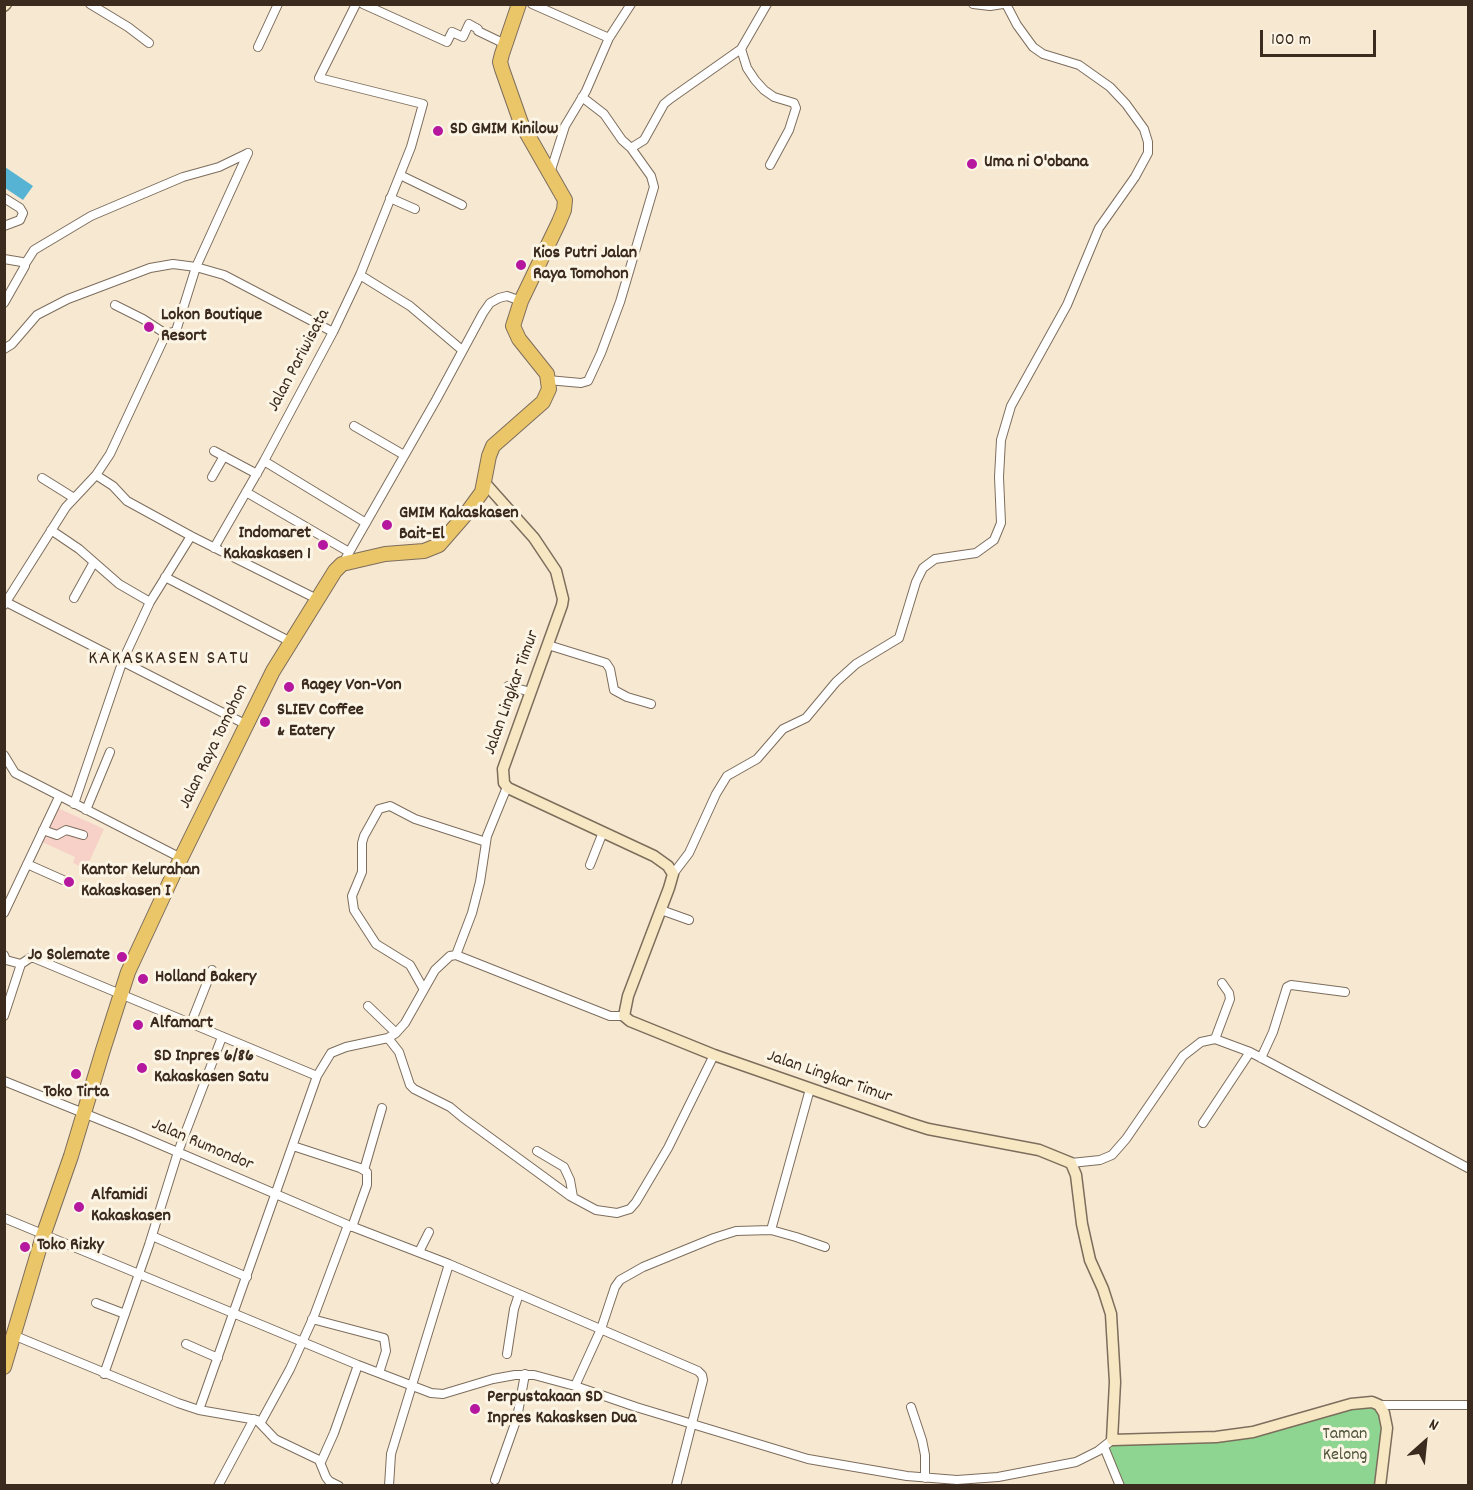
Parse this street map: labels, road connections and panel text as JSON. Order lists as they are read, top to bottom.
{
  "streets": {
    "highway": ["Jalan Raya Tomohon"],
    "main road": ["Jalan Lingkar Timur"],
    "street": ["Jalan Pariwisata", "Jalan Rumondor"]
  },
  "crossings": [
    ["Jalan Raya Tomohon", "Jalan Rumondor"]
  ],
  "districts": ["KAKASKASEN SATU"],
  "parks": ["Taman Kelong"],
  "places": [
    "SD GMIM Kinilow",
    "Uma ni O'obana",
    "Kios Putri Jalan Raya Tomohon",
    "Lokon Boutique Resort",
    "GMIM Kakaskasen Bait-El",
    "Indomaret Kakaskasen 1",
    "Ragey Von-Von",
    "SLIEV Coffee & Eatery",
    "Kantor Kelurahan Kakaskasen I",
    "Jo Solemate",
    "Holland Bakery",
    "Alfamart",
    "SD Inpres 6/86 Kakaskasen Satu",
    "Toko Tirta",
    "Alfamidi Kakaskasen",
    "Toko Rizky",
    "Perpustakaan SD Inpres Kakasksen Dua"
  ],
  "scale_bar": "100 m",
  "north": "top right"
}
